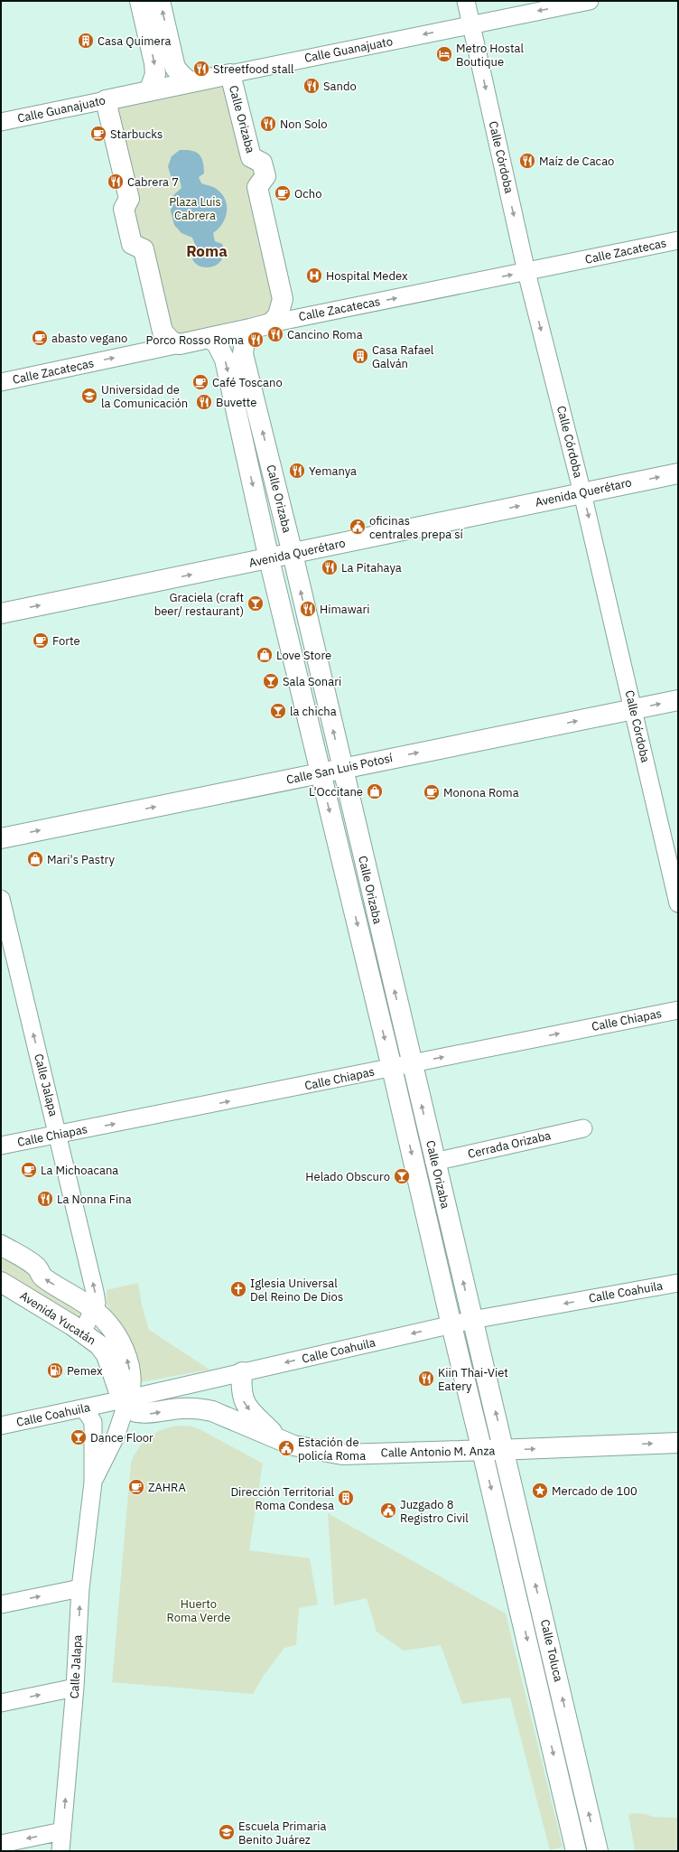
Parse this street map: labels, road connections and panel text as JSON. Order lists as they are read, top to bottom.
{
  "streets": {
    "street": [
      "Calle Guanajuato",
      "Calle Orizaba",
      "Calle Córdoba",
      "Calle Zacatecas",
      "Avenida Querétaro",
      "Calle San Luis Potosí",
      "Calle Chiapas",
      "Calle Jalapa",
      "Cerrada Orizaba",
      "Calle Coahuila",
      "Avenida Yucatán",
      "Calle Antonio M. Anza",
      "Calle Toluca"
    ]
  },
  "crossings": [
    ["Calle Guanajuato", "Calle Orizaba"],
    ["Calle Guanajuato", "Calle Córdoba"],
    ["Calle Orizaba", "Calle Zacatecas"],
    ["Calle Orizaba", "Avenida Querétaro"],
    ["Calle Orizaba", "Calle San Luis Potosí"],
    ["Calle Orizaba", "Calle Chiapas"],
    ["Calle Orizaba", "Cerrada Orizaba"],
    ["Calle Orizaba", "Calle Coahuila"],
    ["Calle Orizaba", "Calle Antonio M. Anza"],
    ["Calle Orizaba", "Calle Toluca"],
    ["Calle Córdoba", "Calle Zacatecas"],
    ["Calle Córdoba", "Avenida Querétaro"],
    ["Calle Córdoba", "Calle San Luis Potosí"],
    ["Calle Chiapas", "Calle Jalapa"],
    ["Calle Jalapa", "Calle Coahuila"],
    ["Calle Jalapa", "Avenida Yucatán"],
    ["Calle Jalapa", "Calle Antonio M. Anza"],
    ["Calle Coahuila", "Avenida Yucatán"],
    ["Calle Coahuila", "Calle Antonio M. Anza"],
    ["Avenida Yucatán", "Calle Antonio M. Anza"],
    ["Calle Antonio M. Anza", "Calle Toluca"]
  ],
  "one_way": [
    "Calle Guanajuato",
    "Calle Córdoba",
    "Calle Zacatecas",
    "Avenida Querétaro",
    "Calle San Luis Potosí",
    "Calle Chiapas",
    "Calle Jalapa",
    "Calle Coahuila",
    "Calle Antonio M. Anza"
  ],
  "districts": ["Roma"],
  "parks": ["Plaza Luis Cabrera", "Huerto Roma Verde"],
  "places": {
    "building": ["Casa Quimera", "Casa Rafael Galván", "Dirección Territorial Roma Condesa"],
    "hotel": ["Metro Hostal Boutique"],
    "restaurant": [
      "Streetfood stall",
      "Sando",
      "Non Solo",
      "Maíz de Cacao",
      "Cabrera 7",
      "Cancino Roma",
      "Porco Rosso Roma",
      "Buvette",
      "Yemanya",
      "La Pitahaya",
      "Himawari",
      "La Nonna Fina",
      "Kiin Thai-Viet Eatery"
    ],
    "cafe": [
      "Starbucks",
      "Ocho",
      "abasto vegano",
      "Café Toscano",
      "Forte",
      "Monona Roma",
      "La Michoacana",
      "ZAHRA"
    ],
    "hospital": ["Hospital Medex"],
    "school or university": ["Universidad de la Comunicación", "Escuela Primaria Benito Juárez"],
    "public building": ["oficinas centrales prepa sí", "Estación de policía Roma", "Juzgado 8 Registro Civil"],
    "bar": [
      "Graciela (craft beer/ restaurant)",
      "Sala Sonari",
      "la chicha",
      "Helado Obscuro",
      "Dance Floor"
    ],
    "shop": ["Love Store", "L'Occitane", "Mari's Pastry"],
    "church": ["Iglesia Universal Del Reino De Dios"],
    "fuel station": ["Pemex"],
    "place": ["Mercado de 100"]
  }
}
